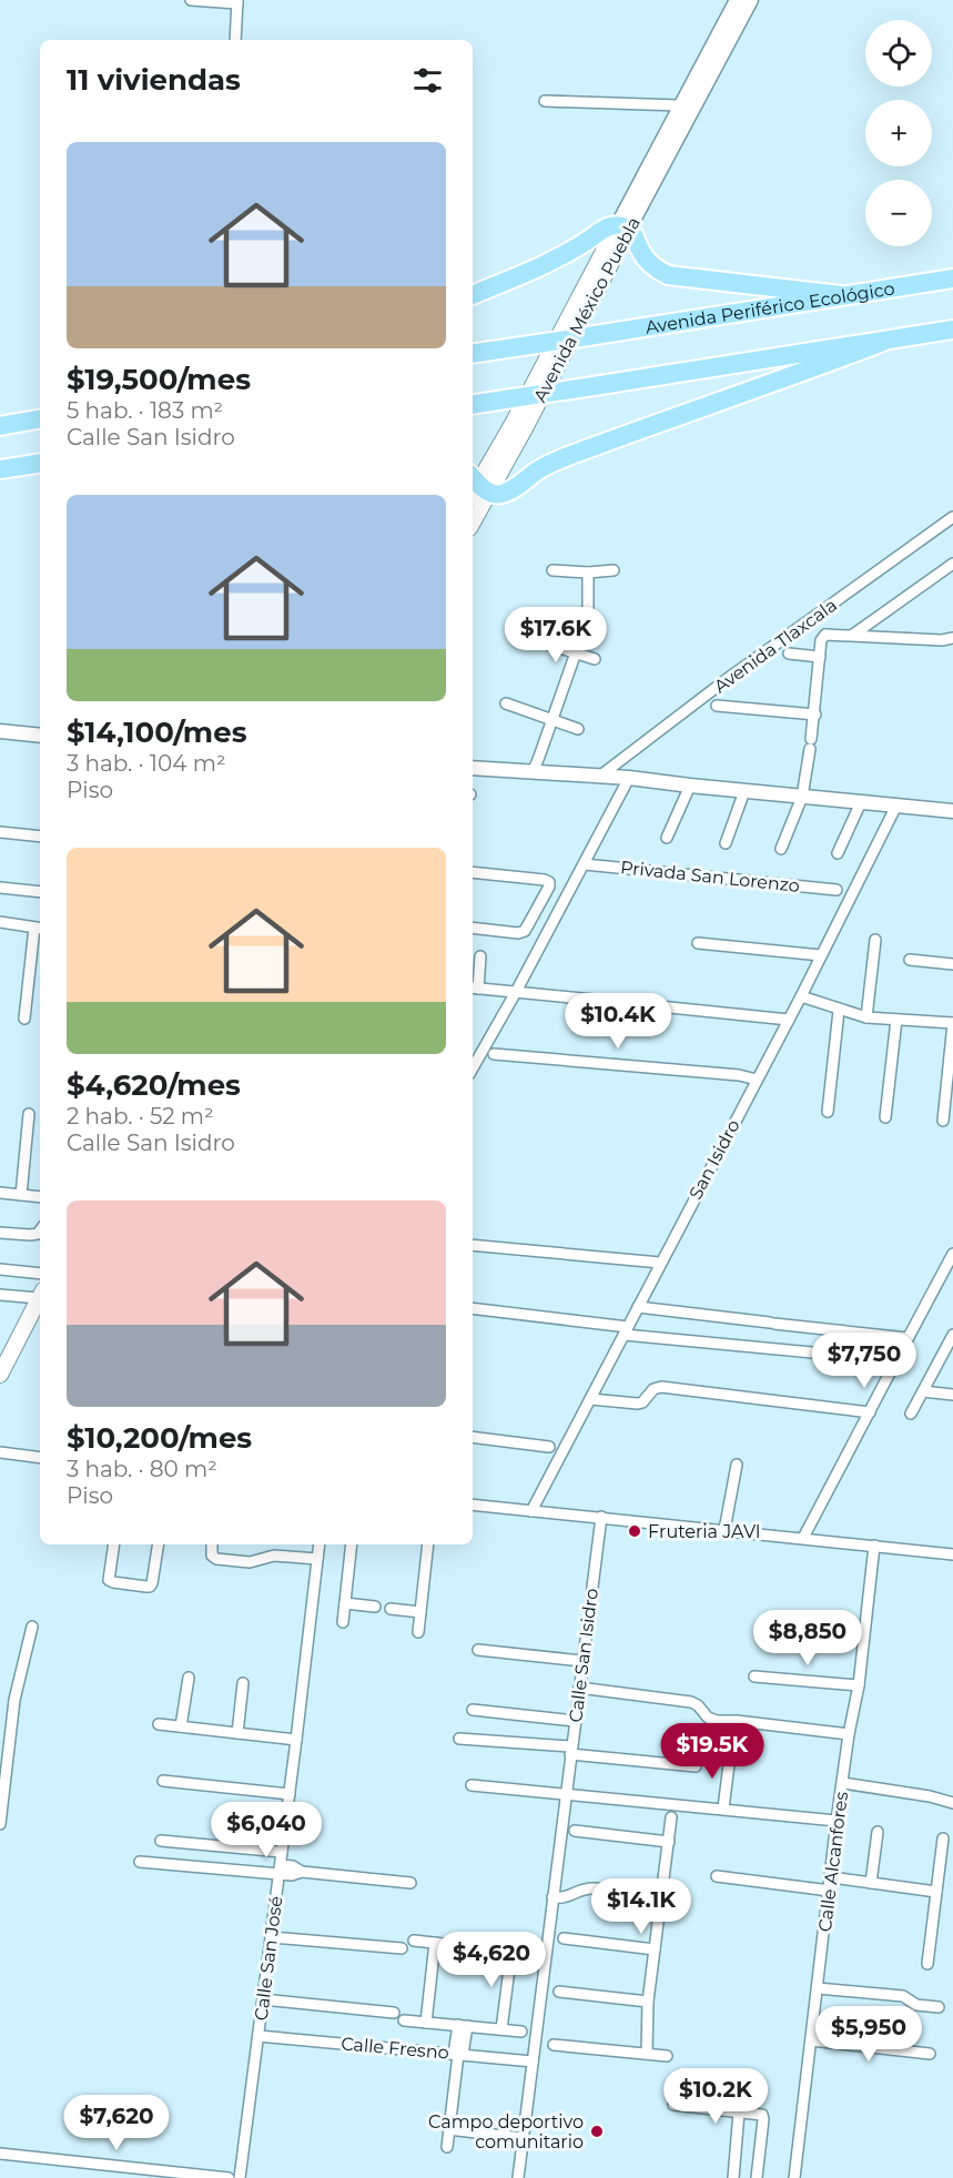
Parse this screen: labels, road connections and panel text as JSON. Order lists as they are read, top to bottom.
{
  "streets": {
    "highway": ["Avenida Periférico Ecológico"],
    "main road": ["Avenida México Puebla"],
    "street": [
      "Avenida Tlaxcala",
      "Privada San Lorenzo",
      "San Isidro",
      "Calle San Isidro",
      "Calle Alcanfores",
      "Calle San José",
      "Calle Fresno"
    ]
  },
  "crossings": [
    ["Calle San Isidro", "Calle Fresno"],
    ["Calle San José", "Calle Fresno"]
  ],
  "places": ["Fruteria JAVI", "Campo deportivo comunitario"],
  "page": {
    "map_buttons": ["+", "−"],
    "heading": "11 viviendas",
    "list": [
      {
        "name": "$19,500/mes",
        "note": "5 hab. · 183 m² · Calle San Isidro"
      },
      {
        "name": "$14,100/mes",
        "note": "3 hab. · 104 m² · Piso"
      },
      {
        "name": "$4,620/mes",
        "note": "2 hab. · 52 m² · Calle San Isidro"
      },
      {
        "name": "$10,200/mes",
        "note": "3 hab. · 80 m² · Piso"
      }
    ],
    "price": [
      "$17.6K",
      "$10.4K",
      "$7,750",
      "$8,850",
      "$19.5K",
      "$6,040",
      "$14.1K",
      "$4,620",
      "$5,950",
      "$10.2K",
      "$7,620"
    ]
  }
}
